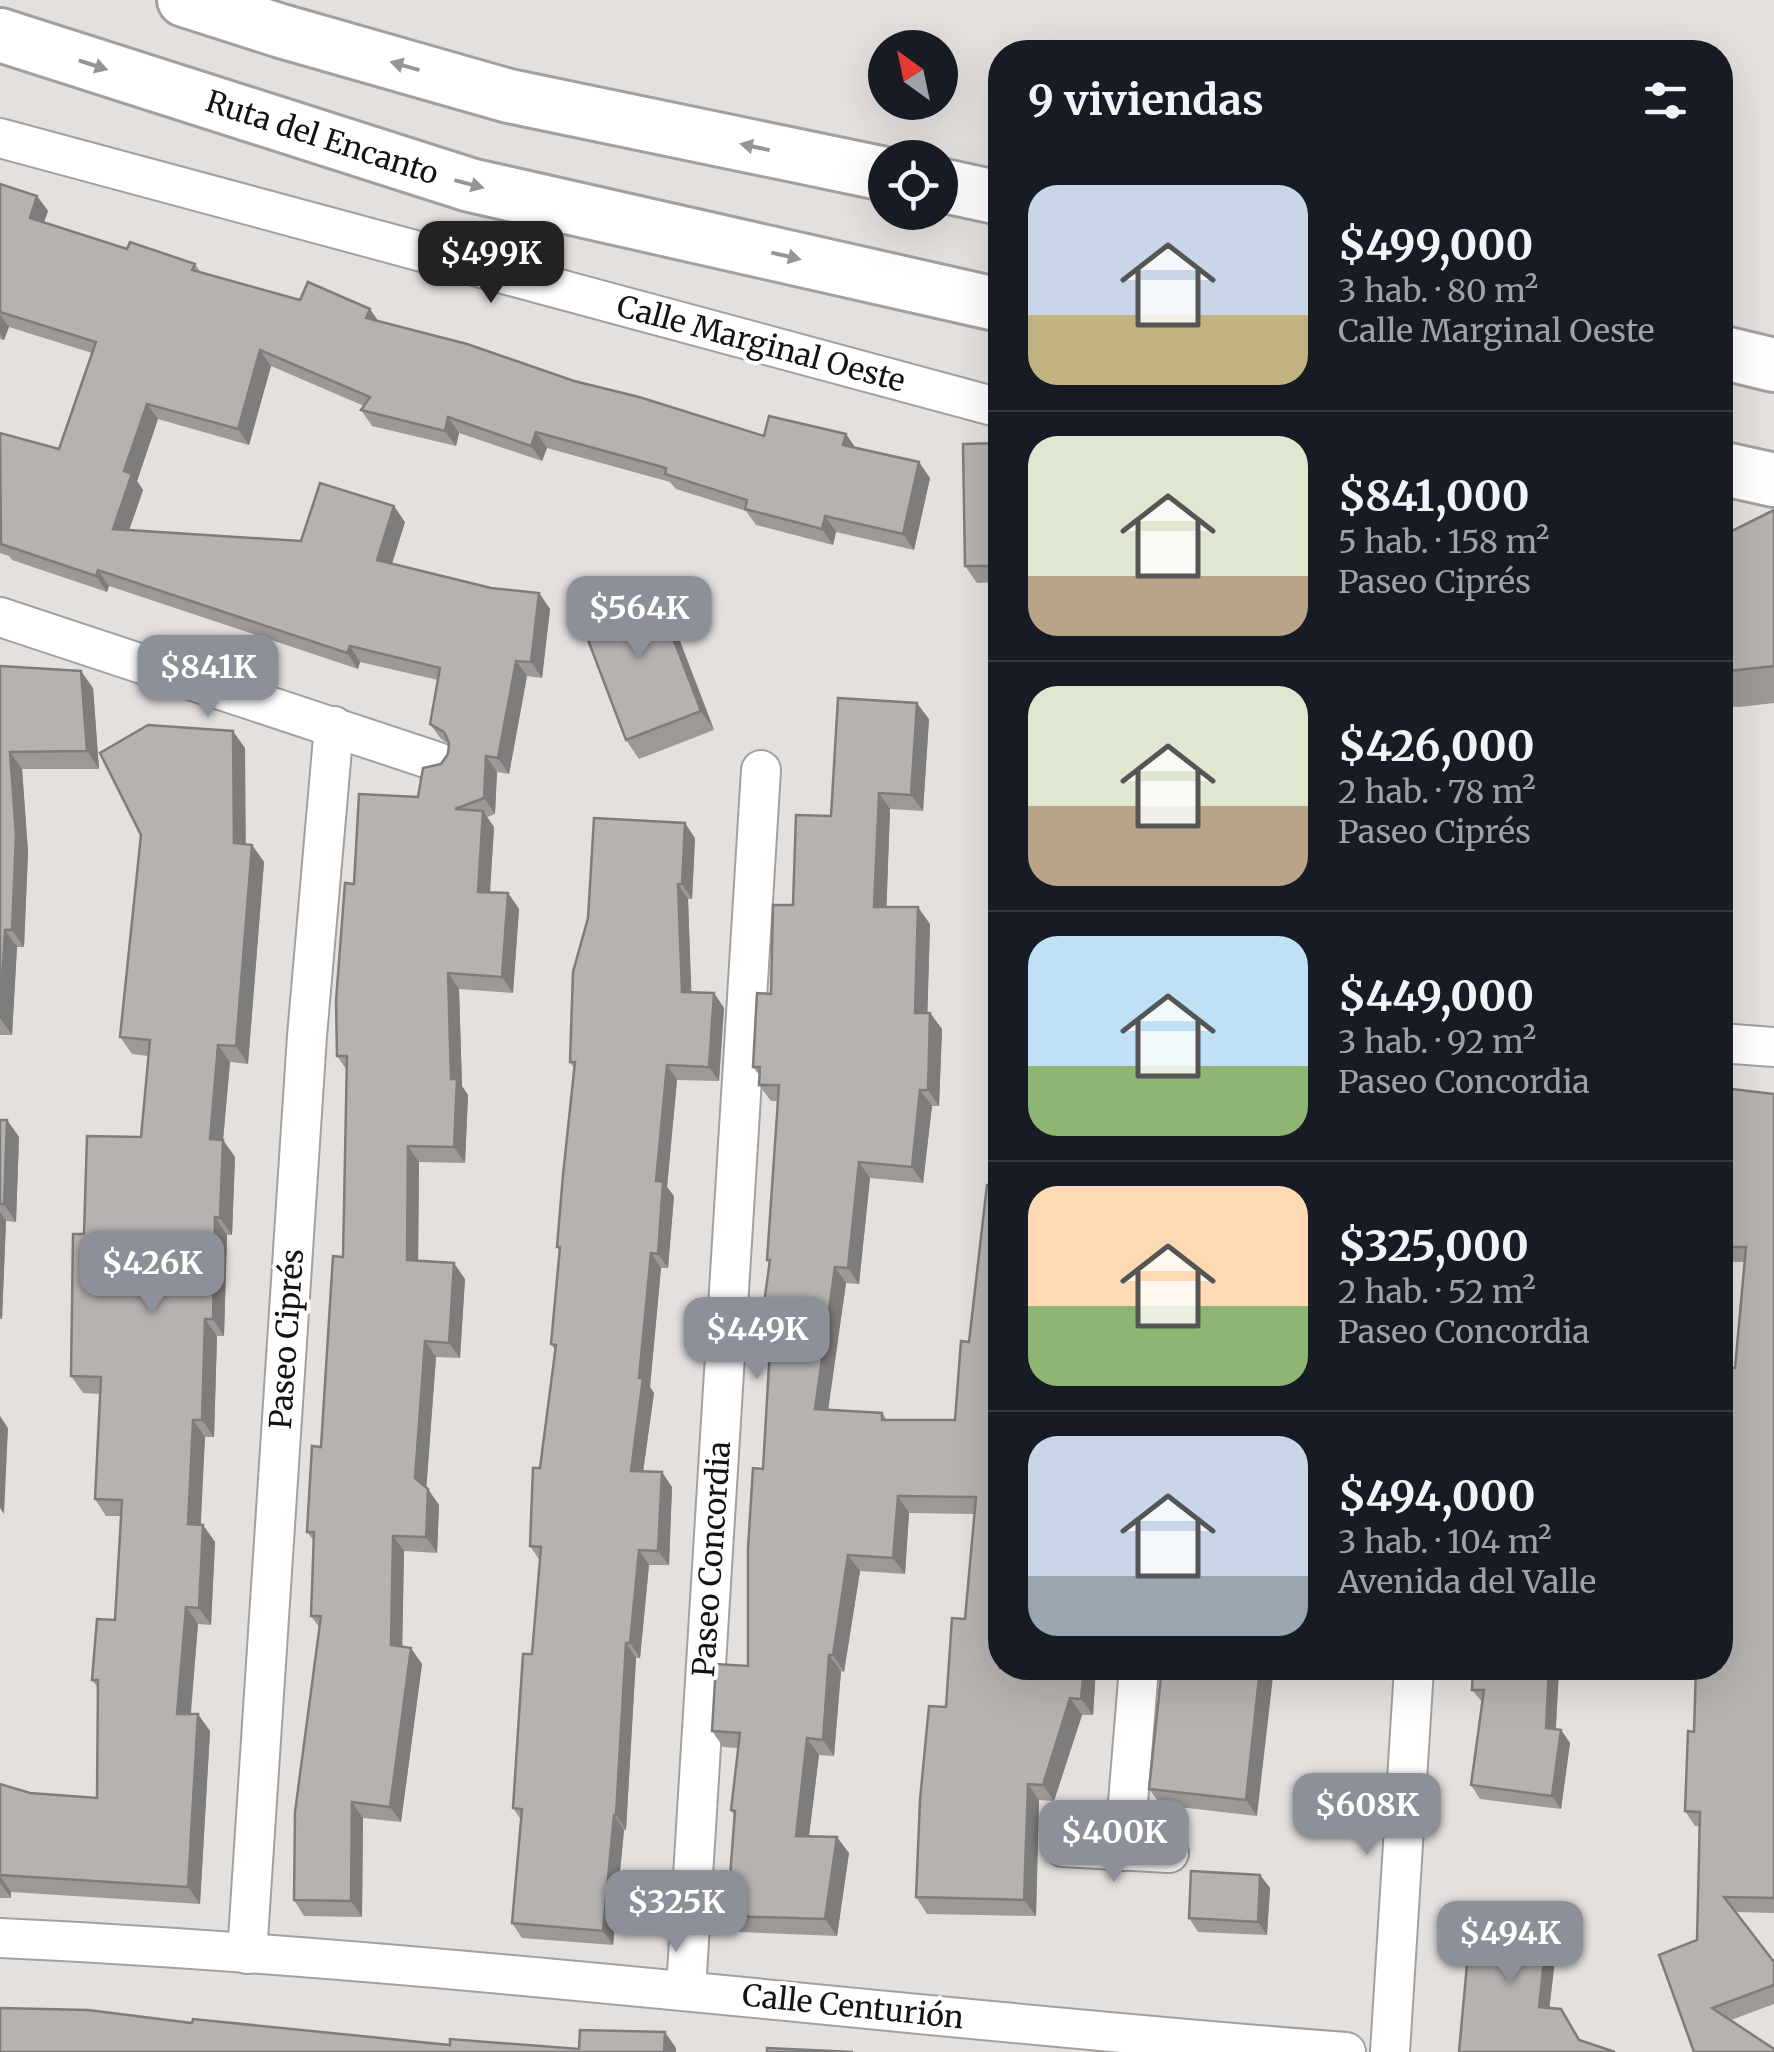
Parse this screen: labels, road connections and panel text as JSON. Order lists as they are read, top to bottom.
{
  "streets": {
    "main road": ["Ruta del Encanto"],
    "street": [
      "Calle Marginal Oeste",
      "Paseo Ciprés",
      "Paseo Concordia",
      "Calle Centurión"
    ]
  },
  "crossings": [
    ["Paseo Ciprés", "Calle Centurión"],
    ["Paseo Concordia", "Calle Centurión"]
  ],
  "north": "top left",
  "page": {
    "heading": "9 viviendas",
    "list": [
      {
        "name": "$499,000",
        "note": "3 hab. · 80 m² · Calle Marginal Oeste"
      },
      {
        "name": "$841,000",
        "note": "5 hab. · 158 m² · Paseo Ciprés"
      },
      {
        "name": "$426,000",
        "note": "2 hab. · 78 m² · Paseo Ciprés"
      },
      {
        "name": "$449,000",
        "note": "3 hab. · 92 m² · Paseo Concordia"
      },
      {
        "name": "$325,000",
        "note": "2 hab. · 52 m² · Paseo Concordia"
      },
      {
        "name": "$494,000",
        "note": "3 hab. · 104 m² · Avenida del Valle"
      }
    ],
    "price": [
      "$499K",
      "$564K",
      "$841K",
      "$426K",
      "$449K",
      "$608K",
      "$400K",
      "$325K",
      "$494K"
    ]
  }
}
